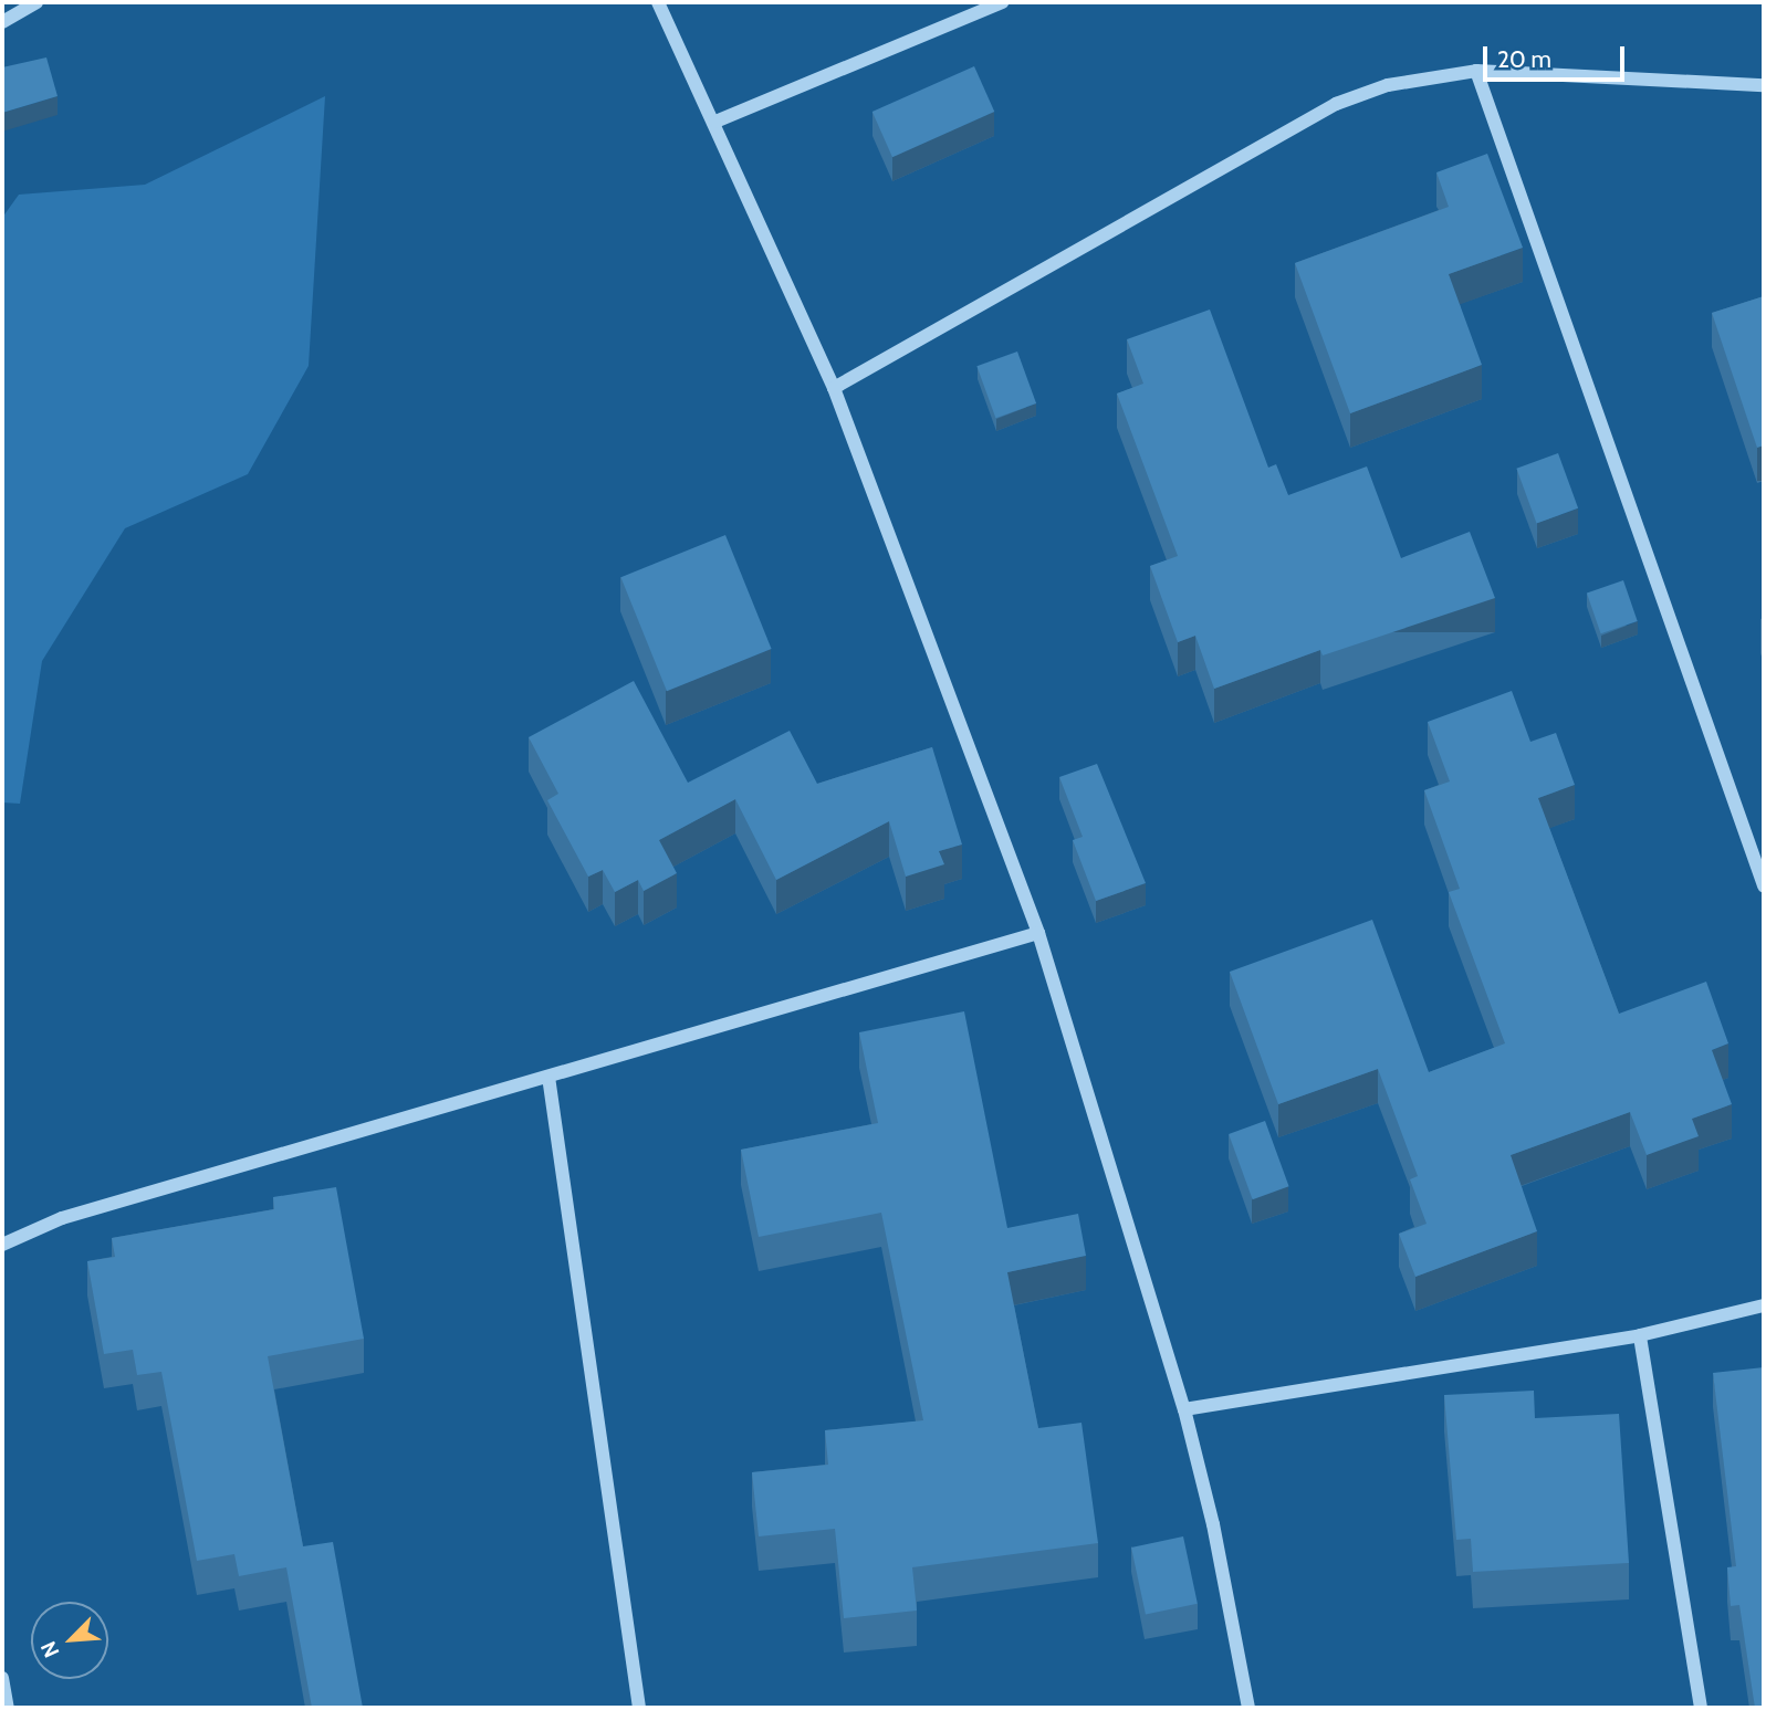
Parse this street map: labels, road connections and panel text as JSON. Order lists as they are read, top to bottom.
{
  "scale_bar": "20 m",
  "north": "bottom left"
}
